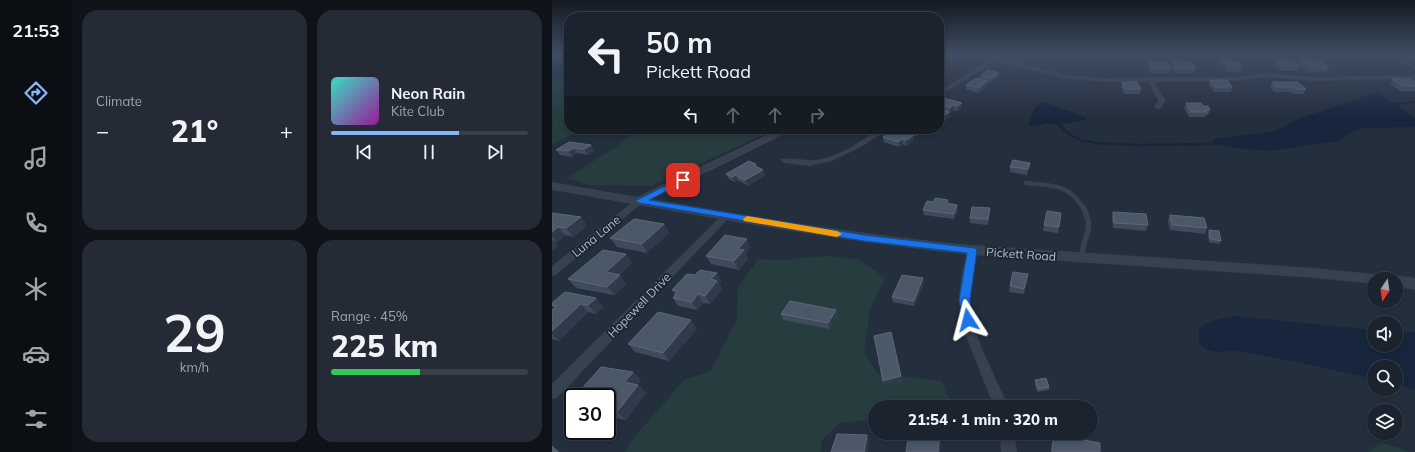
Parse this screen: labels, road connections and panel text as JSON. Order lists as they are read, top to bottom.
{
  "streets": {
    "street": ["Luna Lane", "Pickett Road", "Hopewell Drive"]
  },
  "crossings": [
    ["Luna Lane", "Pickett Road"],
    ["Pickett Road", "Hopewell Drive"]
  ],
  "north": "bottom",
  "page": {
    "tabs": "21:53",
    "tile": [
      "Climate",
      ["29", "km/h"],
      ["Range · 45%", "225 km"]
    ],
    "turn": ["50 m", "Pickett Road"],
    "song": ["Neon Rain", "Kite Club"],
    "heat": ["−", "21°", "+"],
    "limit": "30",
    "trip": "21:54 · 1 min · 320 m"
  }
}
